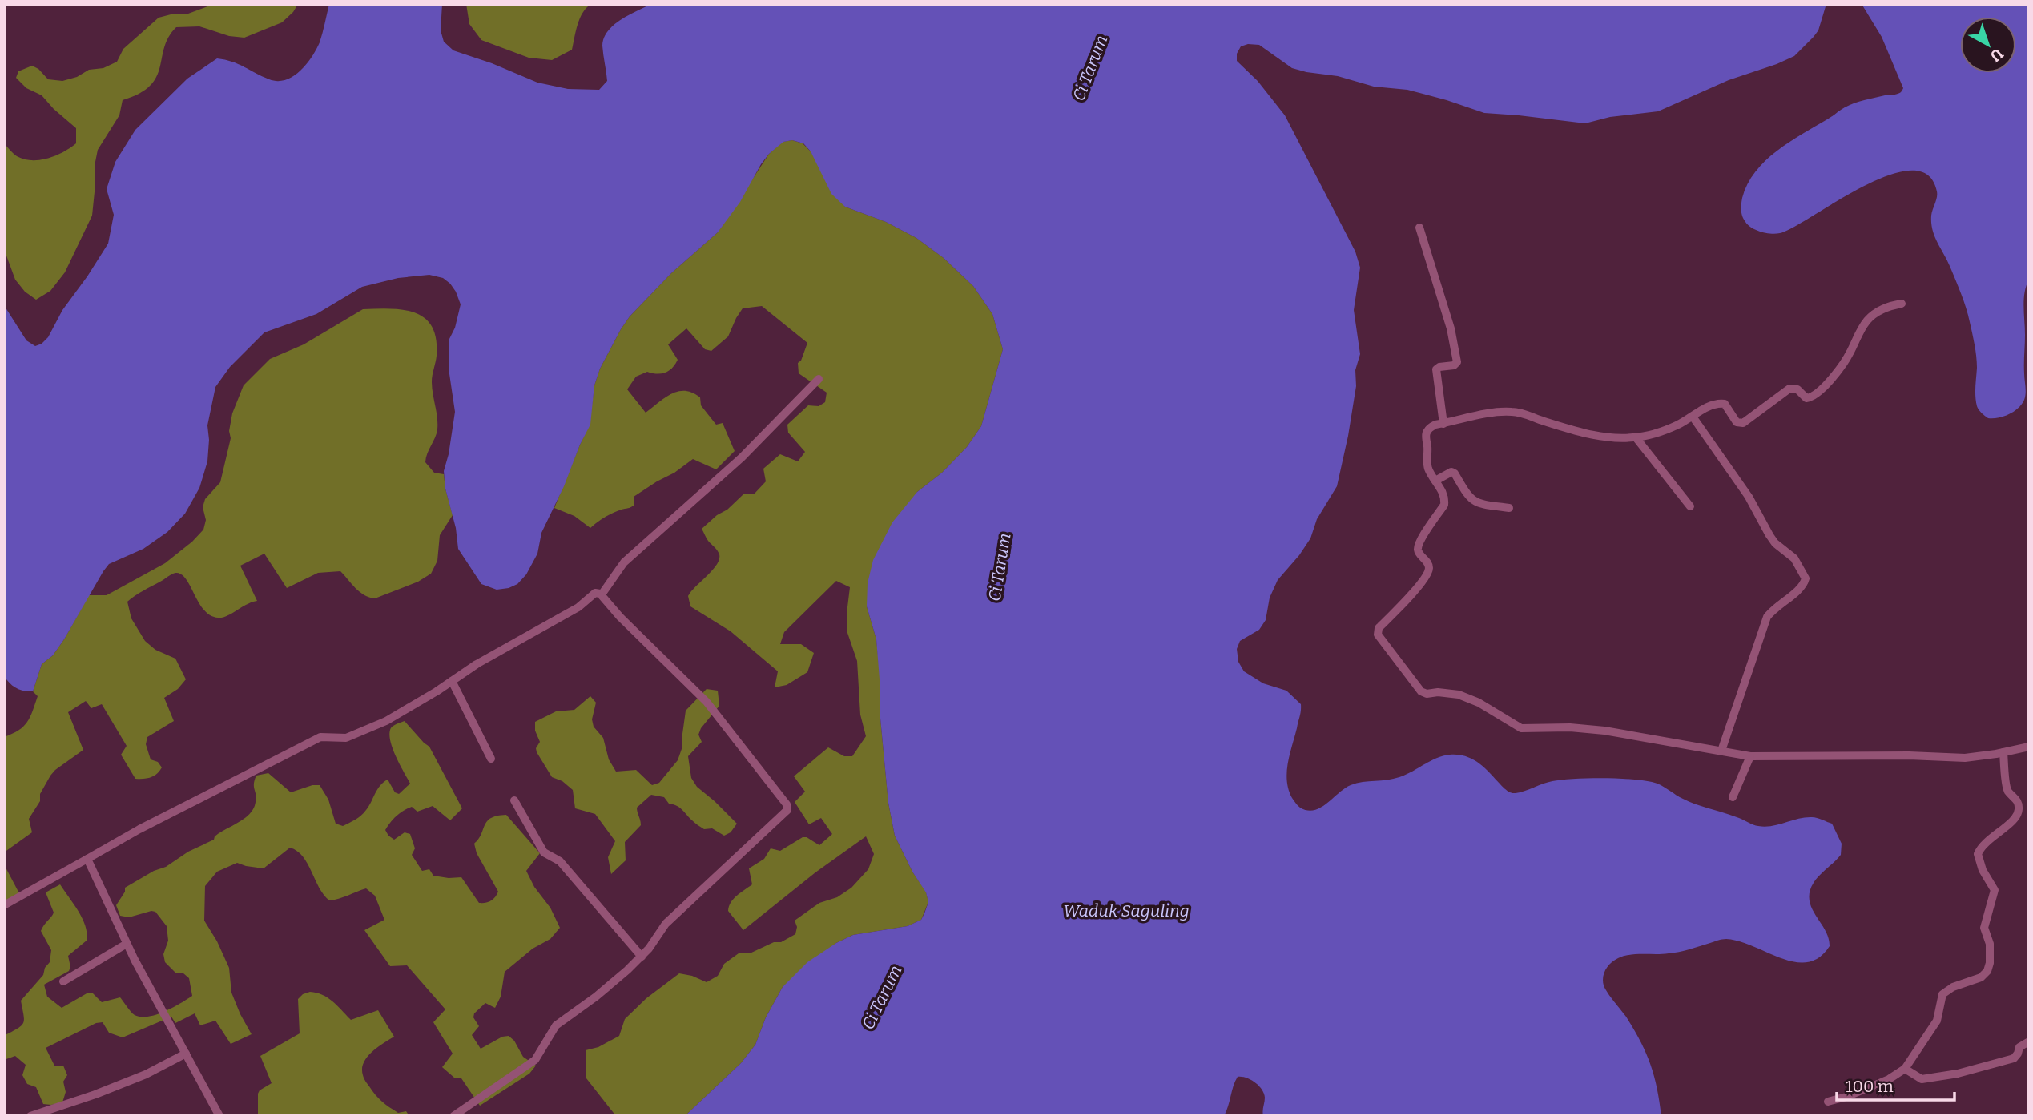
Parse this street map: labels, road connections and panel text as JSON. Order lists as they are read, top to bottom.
{
  "water": ["Ci Tarum", "Waduk Saguling"],
  "scale_bar": "100 m",
  "north": "bottom right"
}
